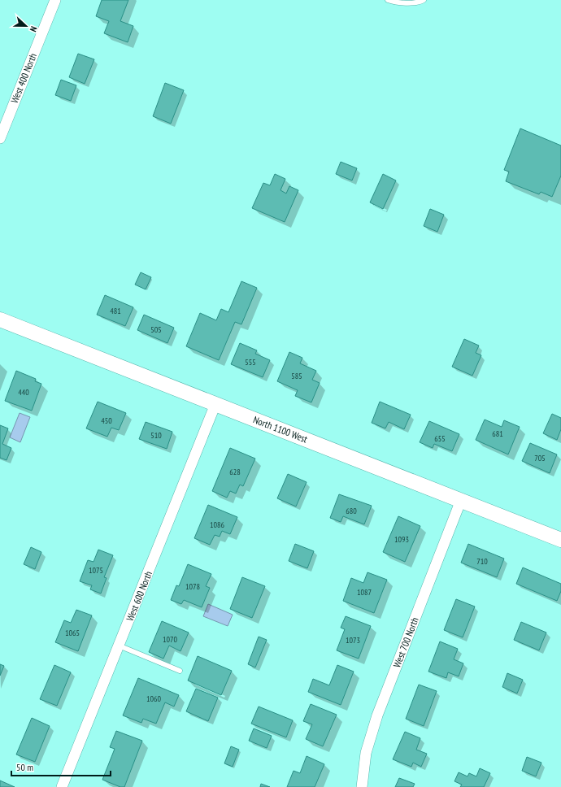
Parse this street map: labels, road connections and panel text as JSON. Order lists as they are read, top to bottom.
{
  "streets": {
    "street": [
      "West 400 North",
      "North 1100 West",
      "West 600 North",
      "West 700 North"
    ]
  },
  "crossings": [
    ["North 1100 West", "West 600 North"],
    ["North 1100 West", "West 700 North"]
  ],
  "house_numbers": [
    "481",
    "505",
    "555",
    "585",
    "440",
    "450",
    "681",
    "510",
    "655",
    "705",
    "628",
    "680",
    "1086",
    "1093",
    "710",
    "1075",
    "1078",
    "1087",
    "1065",
    "1070",
    "1073",
    "1060"
  ],
  "scale_bar": "50 m",
  "north": "right"
}
